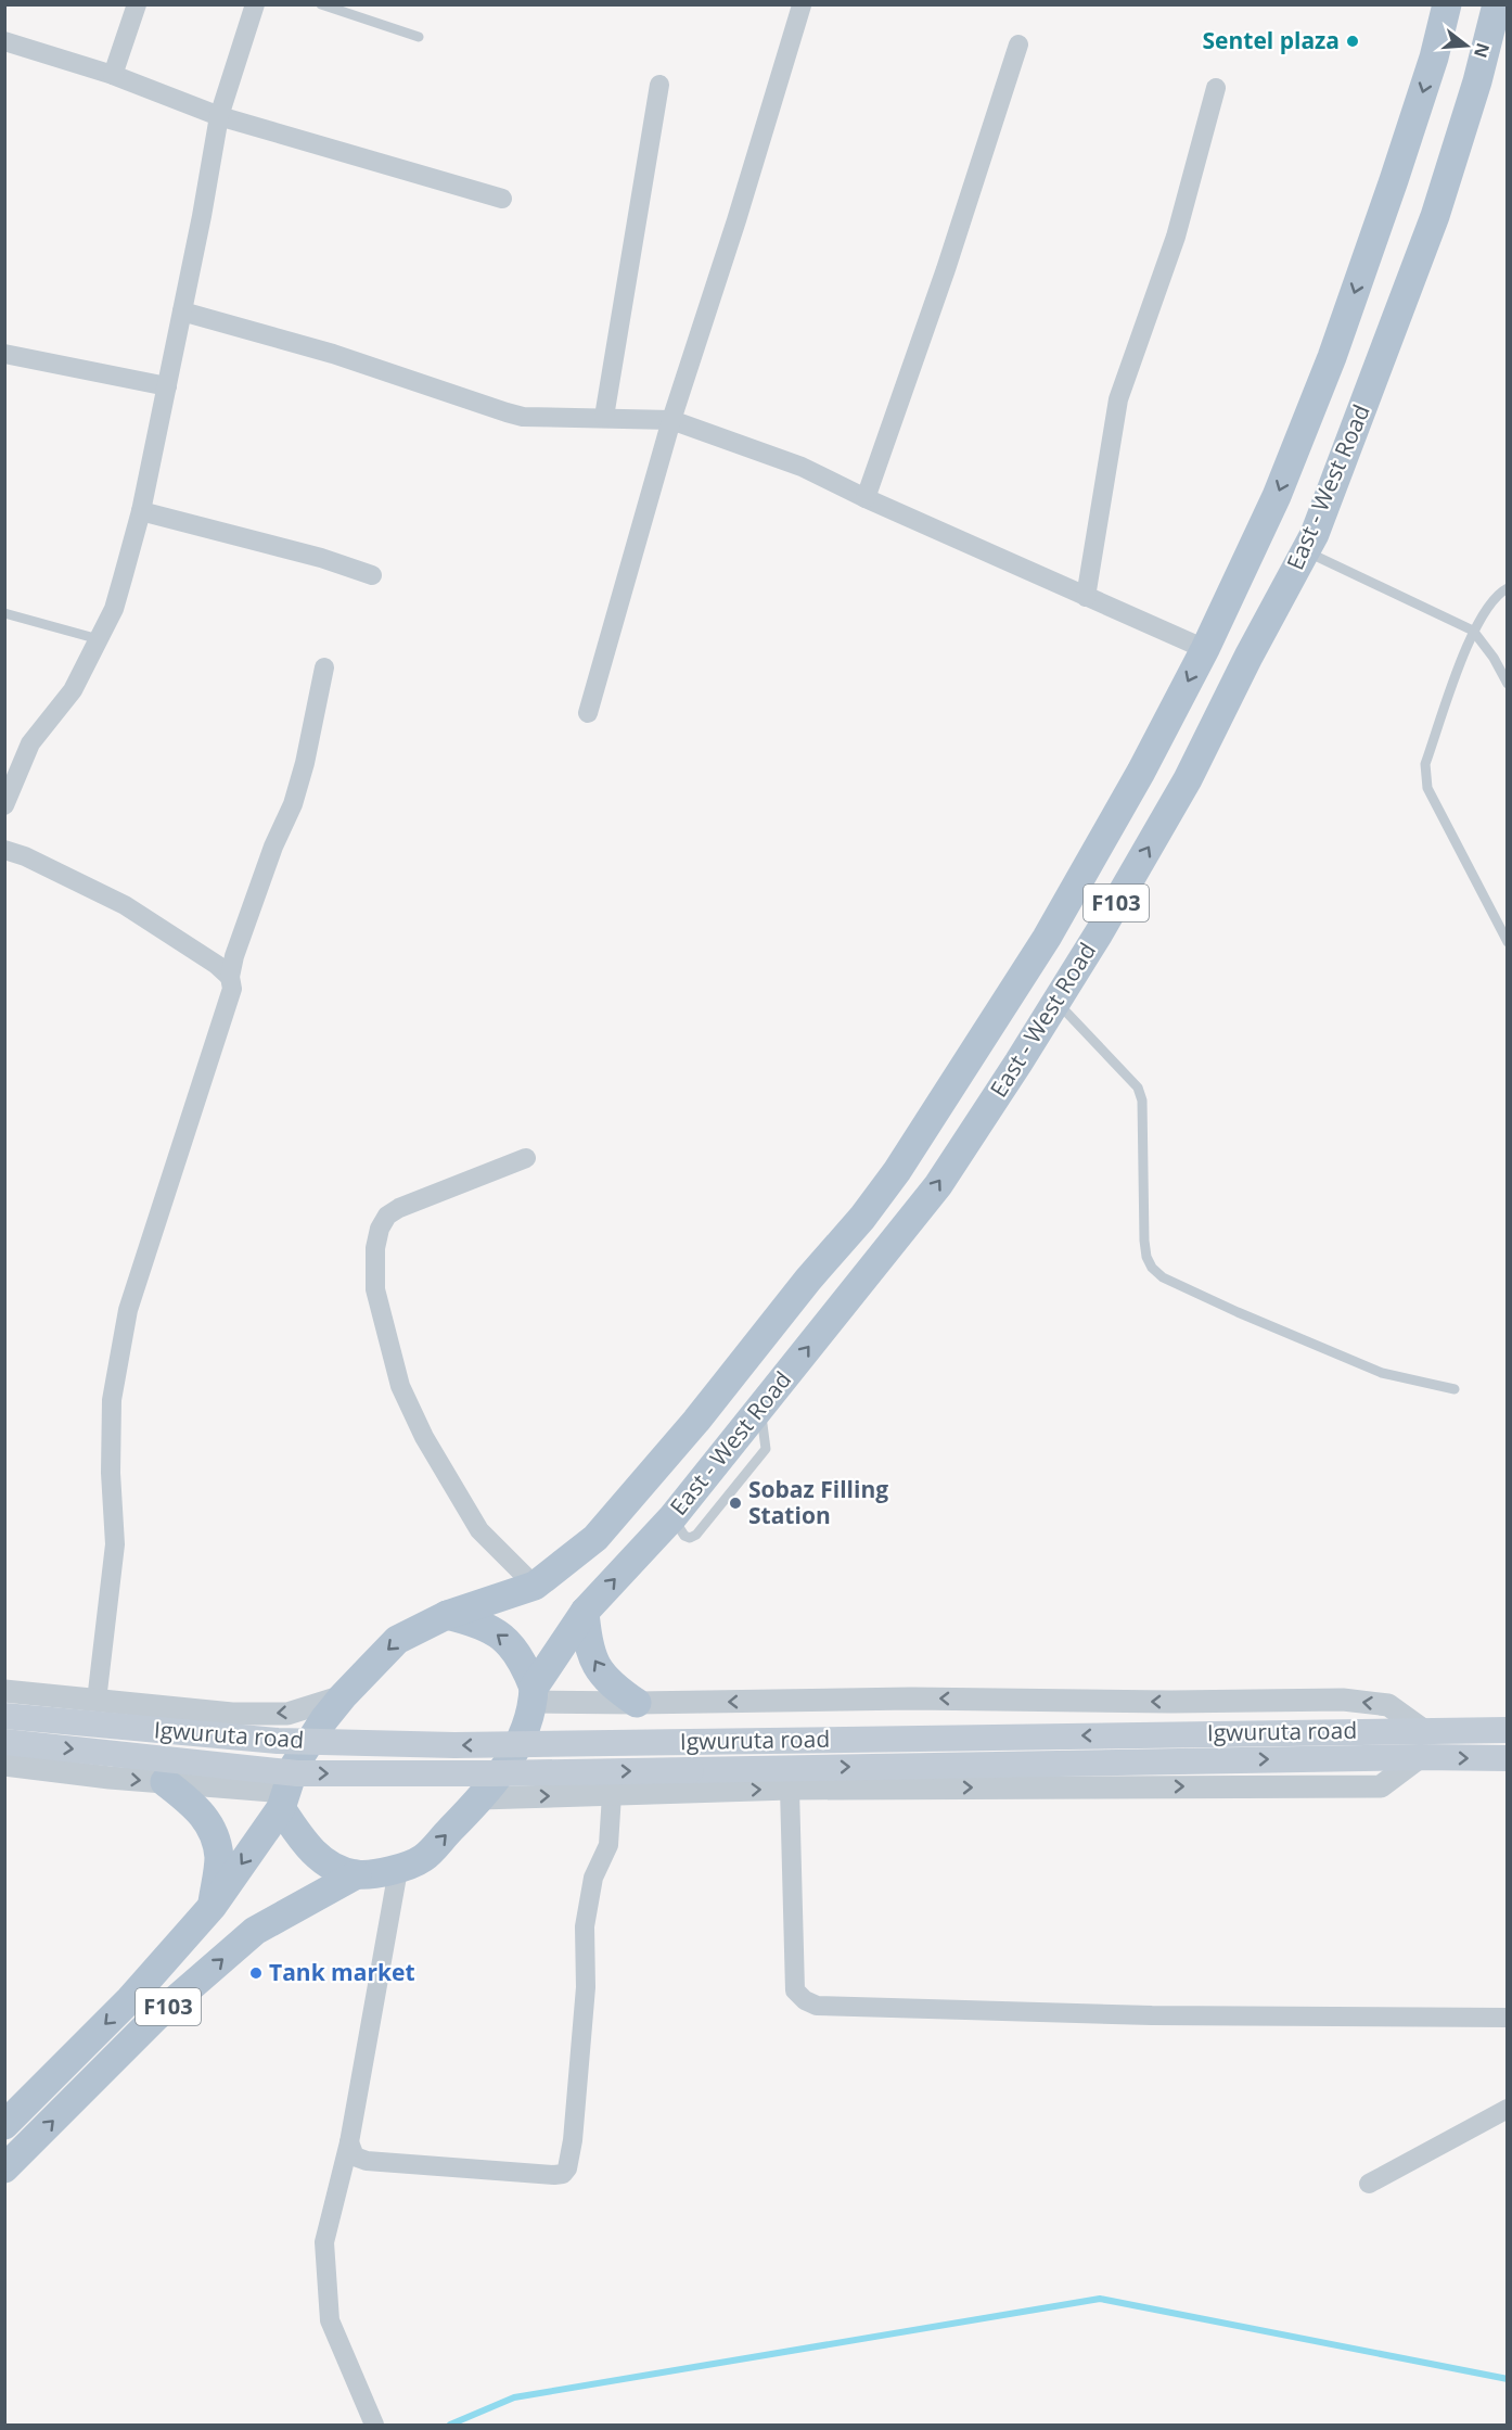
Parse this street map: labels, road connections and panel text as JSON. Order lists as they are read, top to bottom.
{
  "streets": {
    "main road": ["East - West Road", "F103", "Igwuruta road"]
  },
  "crossings": [
    ["East - West Road", "F103"]
  ],
  "places": ["Sentel plaza", "Sobaz Filling Station", "Tank market"],
  "north": "right"
}
